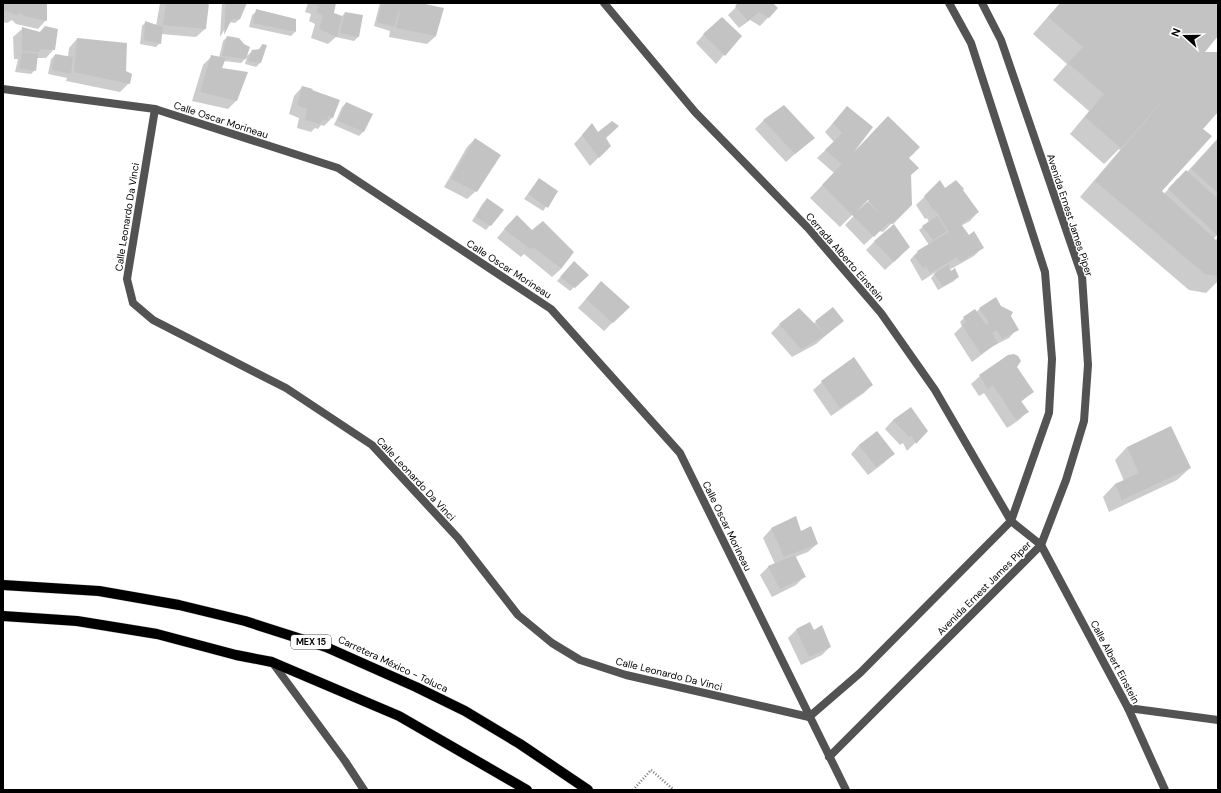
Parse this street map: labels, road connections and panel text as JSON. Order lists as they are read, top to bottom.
{
  "streets": {
    "main road": ["MEX 15", "Carretera México - Toluca"],
    "street": [
      "Calle Oscar Morineau",
      "Avenida Ernest James Piper",
      "Calle Leonardo Da Vinci",
      "Cerrada Alberto Einstein",
      "Calle Albert Einstein"
    ]
  },
  "crossings": [
    ["Calle Oscar Morineau", "Avenida Ernest James Piper"],
    ["Calle Oscar Morineau", "Calle Leonardo Da Vinci"],
    ["Avenida Ernest James Piper", "Cerrada Alberto Einstein"],
    ["Avenida Ernest James Piper", "Calle Albert Einstein"],
    ["Cerrada Alberto Einstein", "Calle Albert Einstein"]
  ],
  "north": "left"
}
